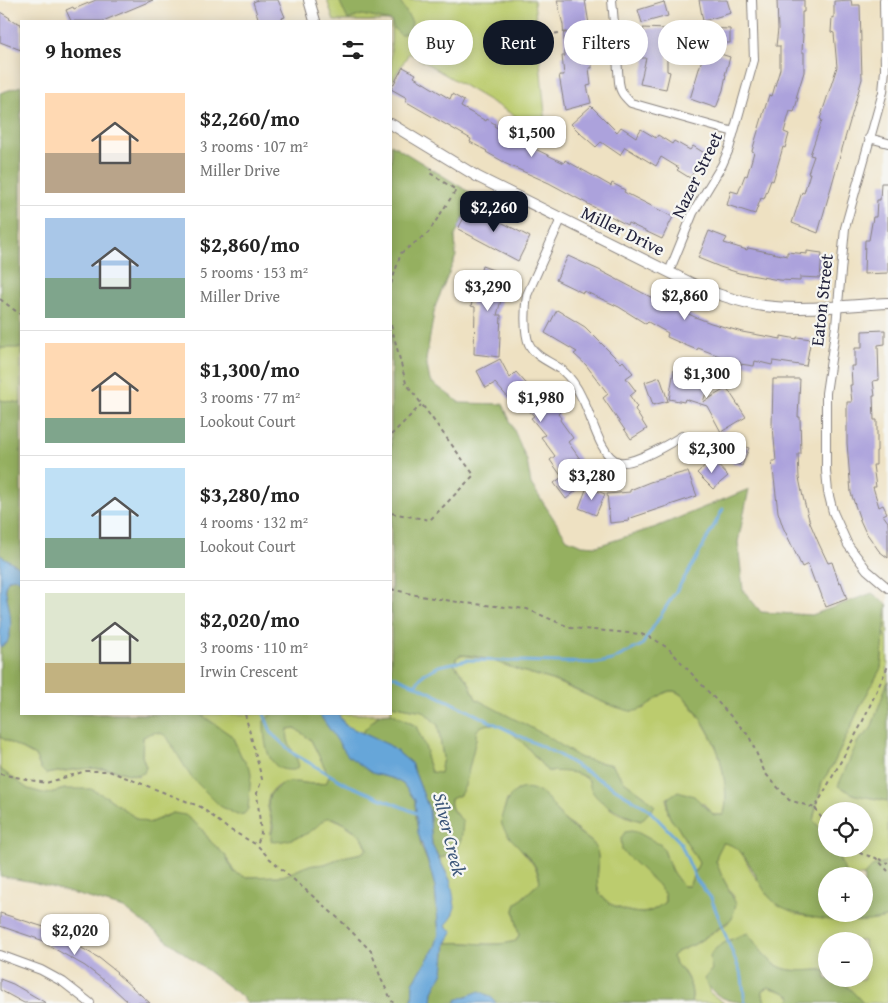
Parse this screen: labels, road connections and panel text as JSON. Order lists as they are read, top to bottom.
{
  "streets": {
    "street": ["Nazer Street", "Miller Drive", "Eaton Street"]
  },
  "crossings": [
    ["Nazer Street", "Miller Drive"],
    ["Miller Drive", "Eaton Street"]
  ],
  "water": ["Silver Creek"],
  "page": {
    "chip": [
      "Buy",
      "Rent",
      "Filters",
      "New"
    ],
    "heading": "9 homes",
    "list": [
      {
        "name": "$2,260/mo",
        "note": "3 rooms · 107 m² · Miller Drive"
      },
      {
        "name": "$2,860/mo",
        "note": "5 rooms · 153 m² · Miller Drive"
      },
      {
        "name": "$1,300/mo",
        "note": "3 rooms · 77 m² · Lookout Court"
      },
      {
        "name": "$3,280/mo",
        "note": "4 rooms · 132 m² · Lookout Court"
      },
      {
        "name": "$2,020/mo",
        "note": "3 rooms · 110 m² · Irwin Crescent"
      }
    ],
    "price": [
      "$1,500",
      "$2,260",
      "$3,290",
      "$2,860",
      "$1,300",
      "$1,980",
      "$2,300",
      "$3,280",
      "$2,020"
    ],
    "map_buttons": ["+", "−"]
  }
}
